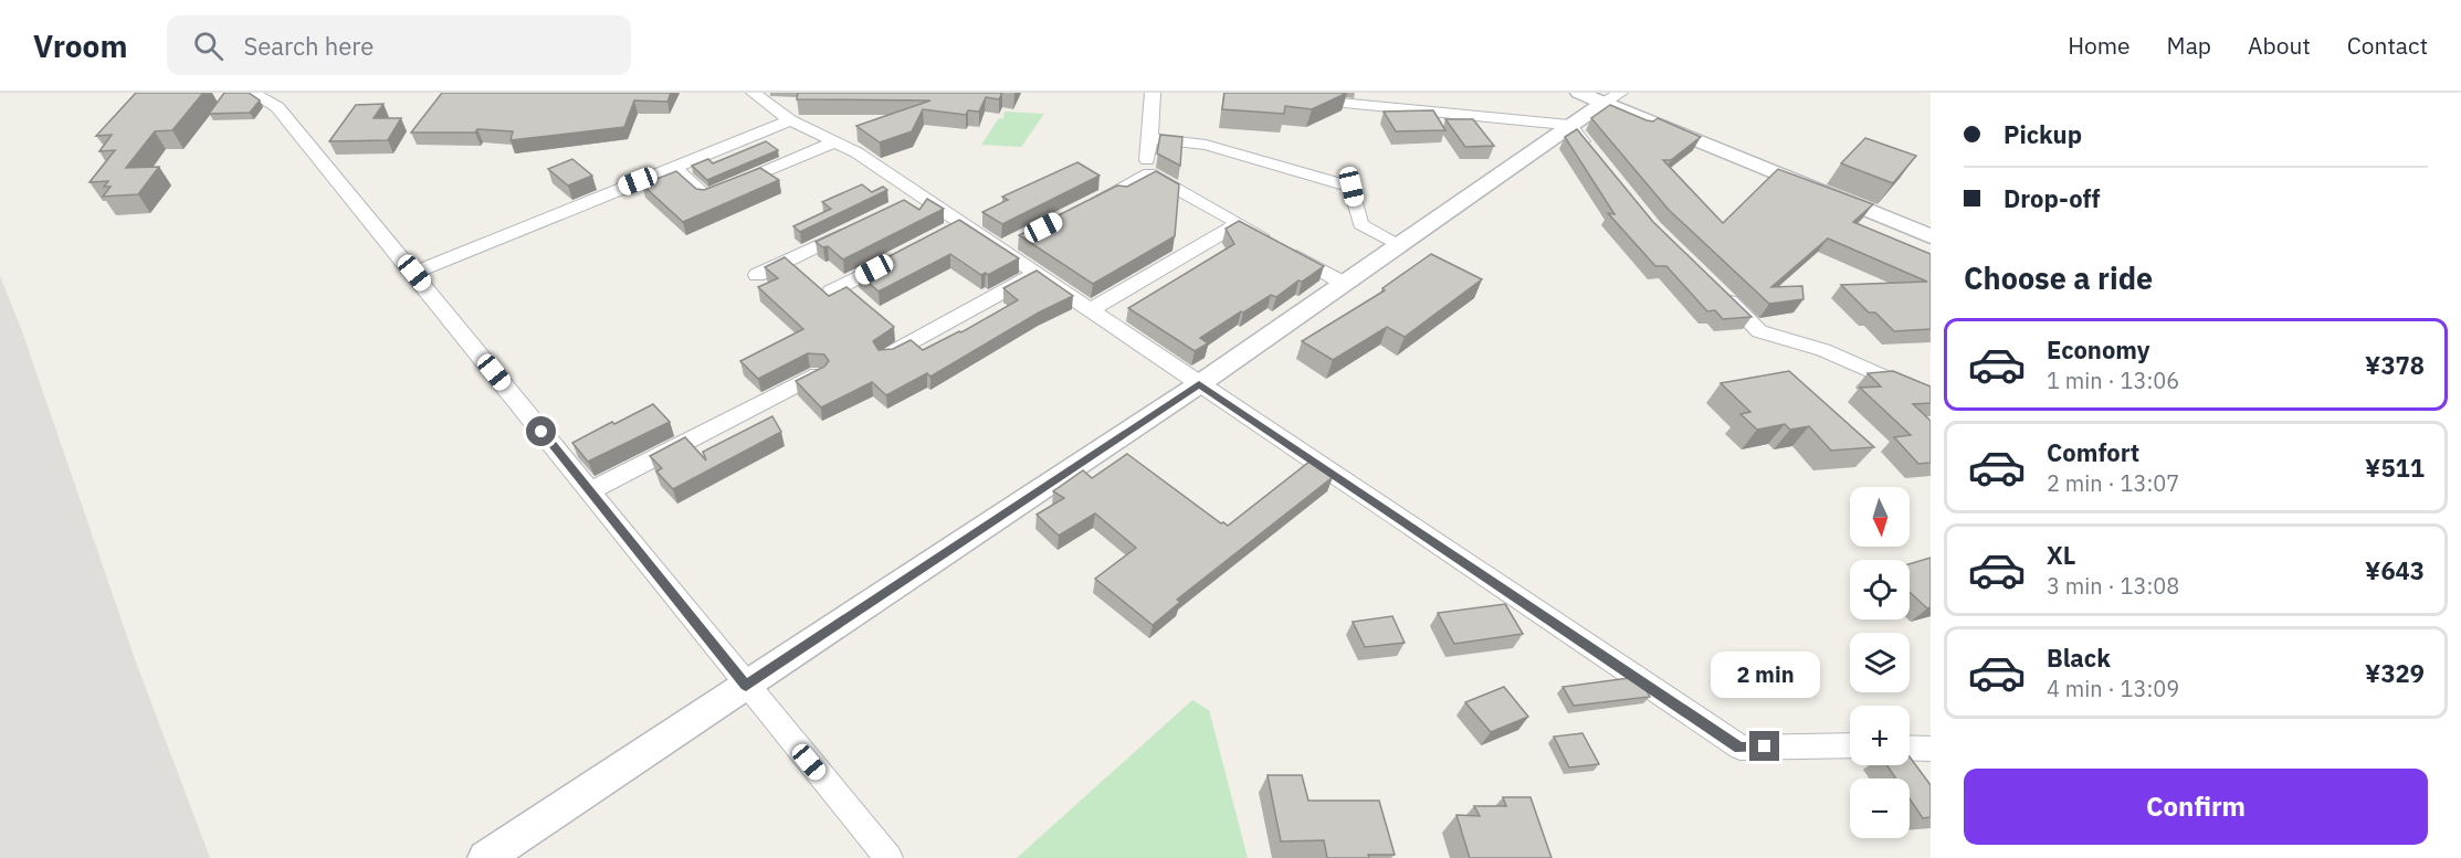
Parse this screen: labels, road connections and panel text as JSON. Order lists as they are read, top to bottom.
{
  "north": "bottom",
  "page": {
    "header": "Vroom",
    "search": "Search here",
    "nav": [
      "Home",
      "Map",
      "About",
      "Contact"
    ],
    "banner": ["Pickup", "Drop-off"],
    "heading": "Choose a ride",
    "list": [
      {
        "name": "Economy",
        "note": "1 min · 13:06",
        "value": "¥378"
      },
      {
        "name": "Comfort",
        "note": "2 min · 13:07",
        "value": "¥511"
      },
      {
        "name": "XL",
        "note": "3 min · 13:08",
        "value": "¥643"
      },
      {
        "name": "Black",
        "note": "4 min · 13:09",
        "value": "¥329"
      }
    ],
    "map_buttons": ["+", "−"],
    "bubble": "2 min",
    "buttons": "Confirm"
  }
}
